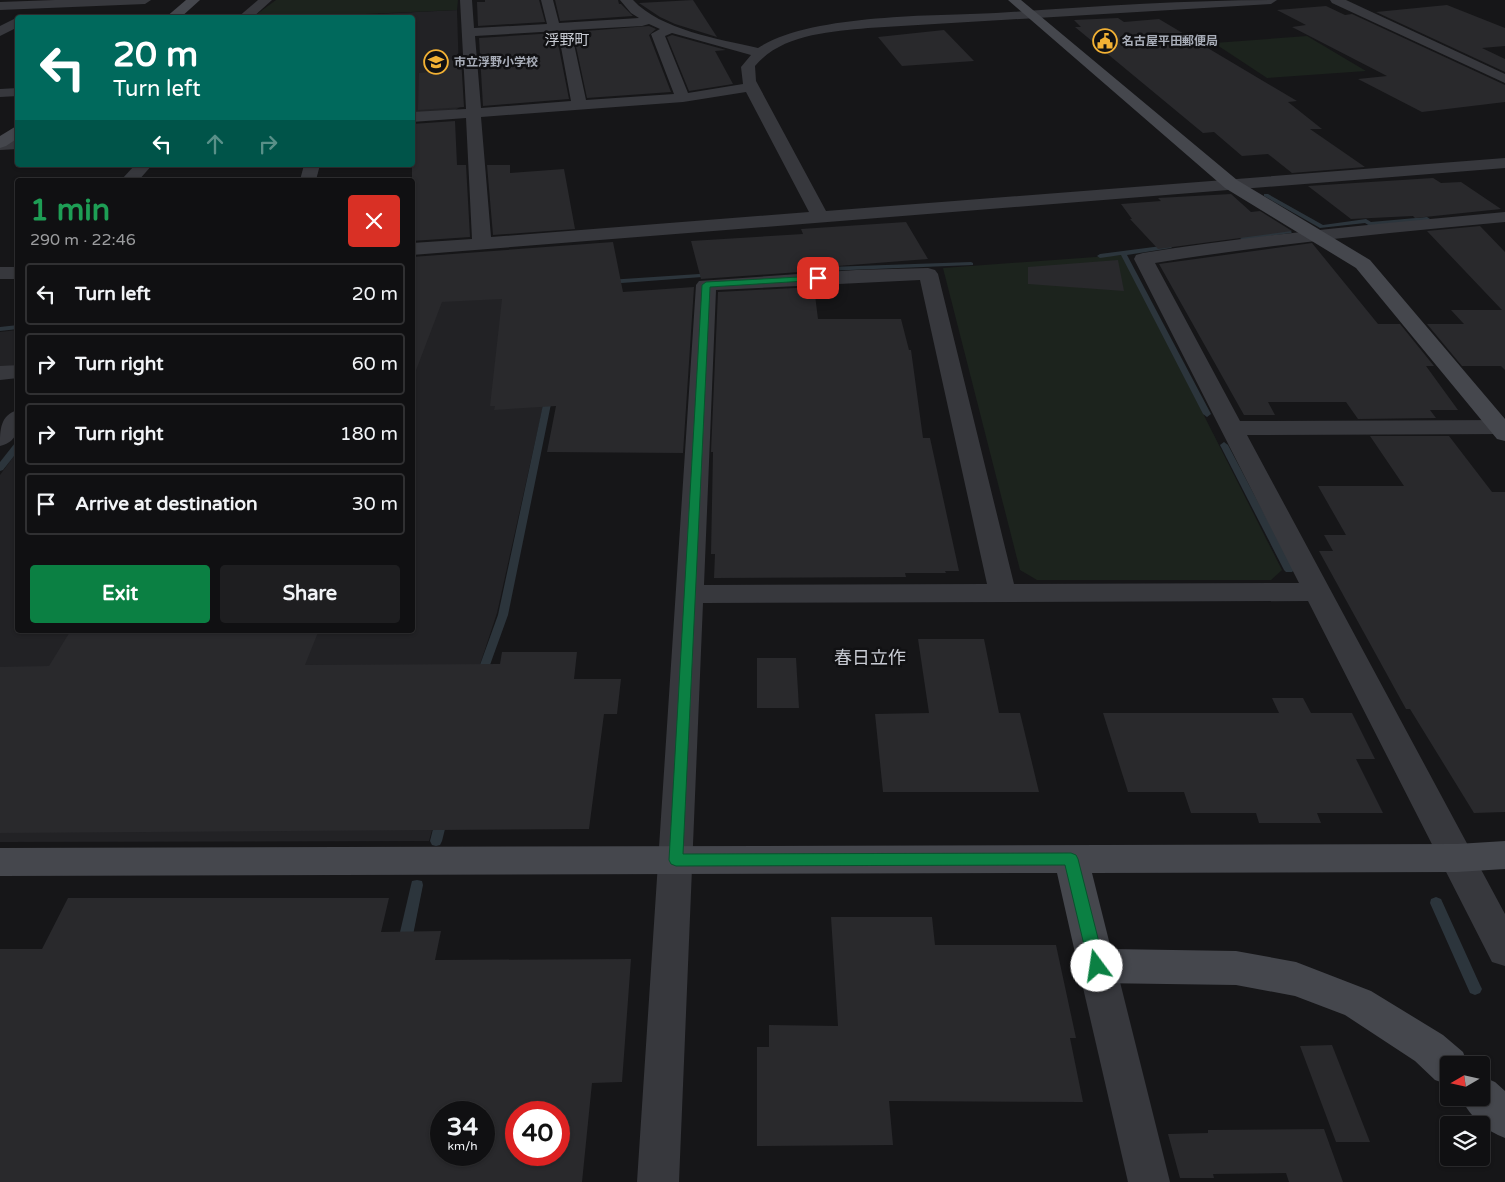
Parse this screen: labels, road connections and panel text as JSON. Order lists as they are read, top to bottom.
{
  "districts": ["浮野町", "春日立作"],
  "places": {
    "public building": ["名古屋平田郵便局"],
    "school or university": ["市立浮野小学校"]
  },
  "north": "left",
  "page": {
    "turn": ["20 m", "Turn left"],
    "heading": ["1 min", "290 m · 22:46"],
    "list": [
      {
        "name": "Turn left",
        "value": "20 m"
      },
      {
        "name": "Turn right",
        "value": "60 m"
      },
      {
        "name": "Turn right",
        "value": "180 m"
      },
      {
        "name": "Arrive at destination",
        "value": "30 m"
      }
    ],
    "buttons": ["Exit", "Share"],
    "speed": "34 km/h",
    "limit": "40"
  }
}
